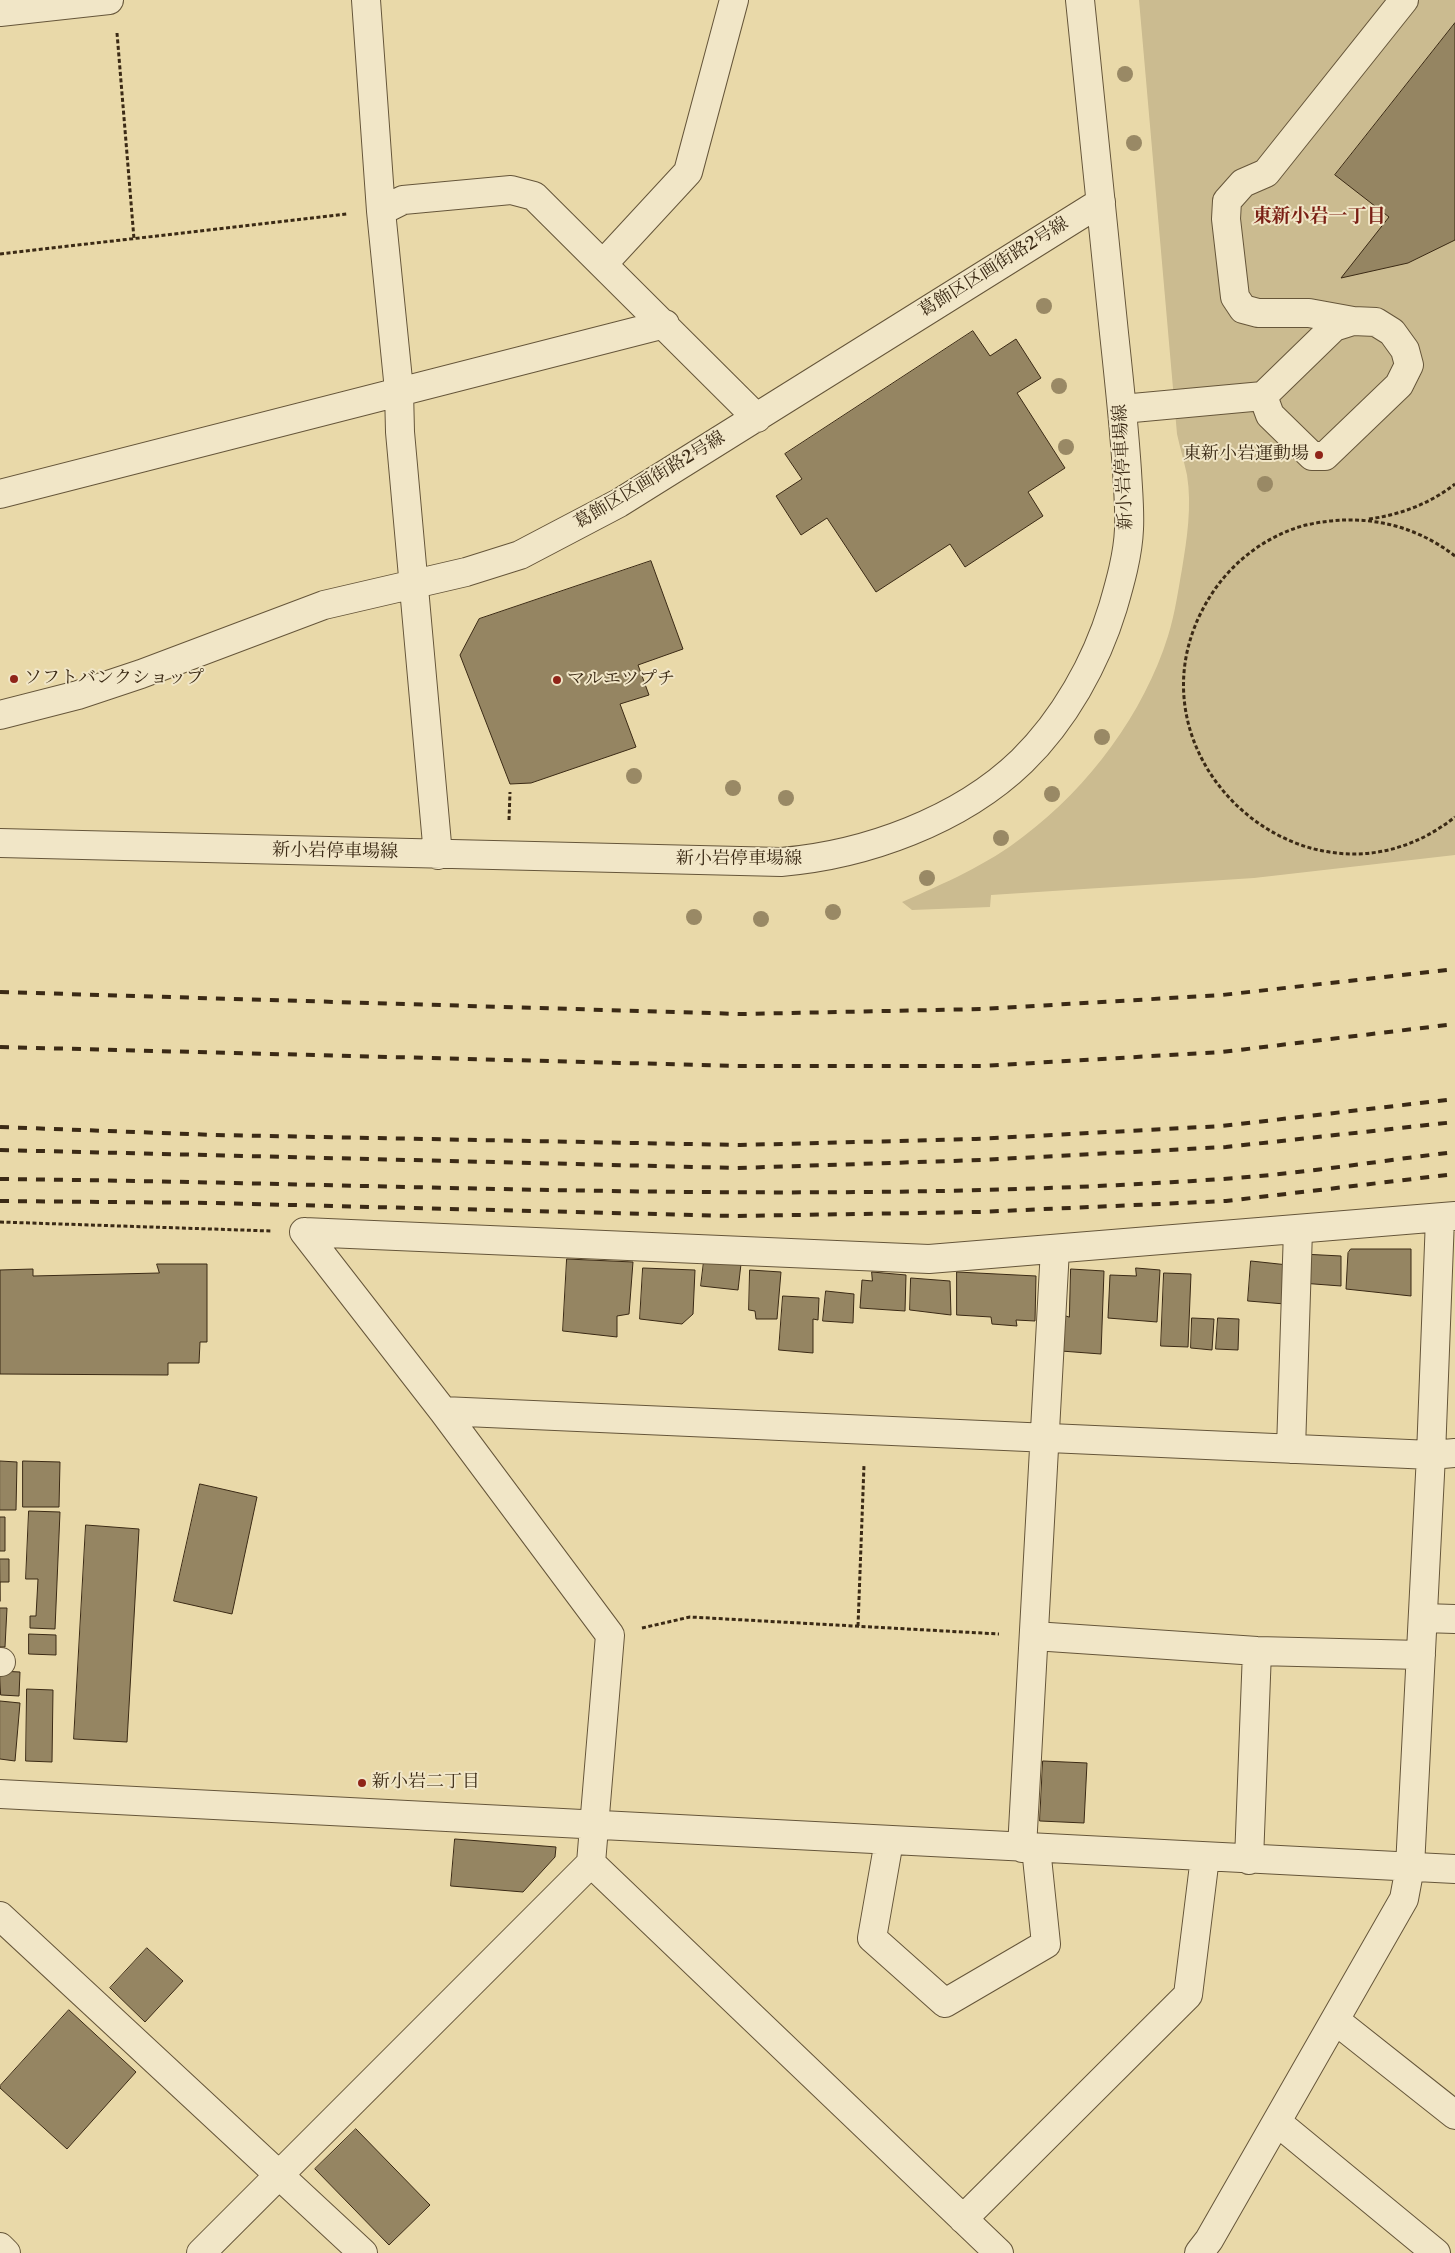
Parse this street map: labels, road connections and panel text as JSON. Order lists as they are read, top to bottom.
{
  "streets": {
    "street": ["葛飾区区画街路2号線", "新小岩停車場線"]
  },
  "crossings": [
    ["葛飾区区画街路2号線", "新小岩停車場線"]
  ],
  "districts": ["東新小岩一丁目"],
  "places": [
    "東新小岩運動場",
    "ソフトバンクショップ",
    "マルエツプチ",
    "新小岩二丁目"
  ]
}
